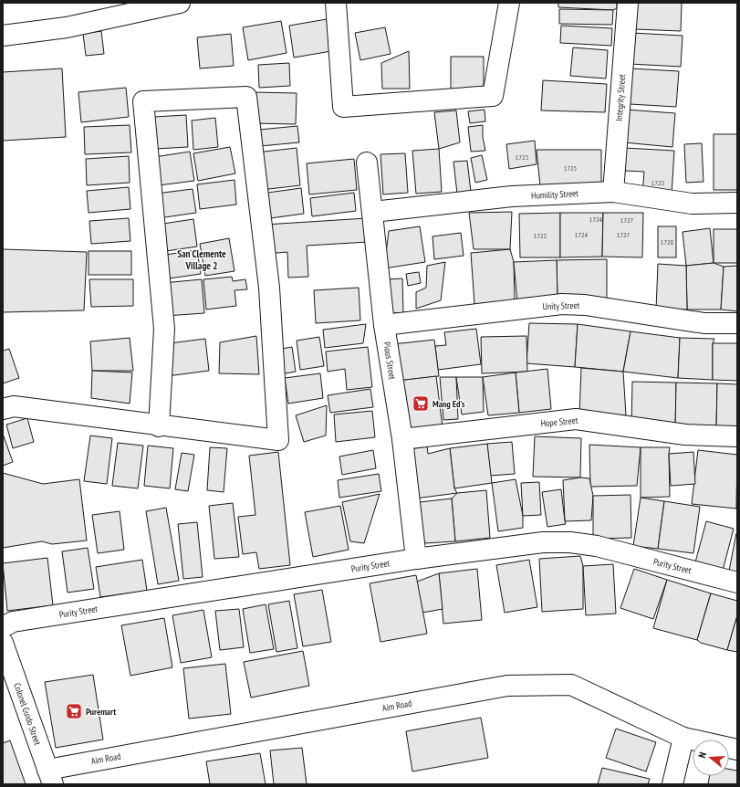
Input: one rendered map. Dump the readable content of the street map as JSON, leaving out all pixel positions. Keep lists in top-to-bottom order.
{
  "streets": {
    "street": [
      "Integrity Street",
      "Humility Street",
      "Unity Street",
      "Pious Street",
      "Hope Street",
      "Purity Street",
      "Aim Road",
      "Colonel Guido Street"
    ]
  },
  "crossings": [
    ["Integrity Street", "Humility Street"],
    ["Humility Street", "Pious Street"],
    ["Unity Street", "Pious Street"],
    ["Pious Street", "Hope Street"],
    ["Pious Street", "Purity Street"],
    ["Aim Road", "Colonel Guido Street"]
  ],
  "districts": ["San Clemente Village 2"],
  "places": {
    "supermarket": ["Mang Ed's", "Puremart"]
  },
  "house_numbers": [
    "1723",
    "1725",
    "1725",
    "1724",
    "1727",
    "1724",
    "1727",
    "1722",
    "1728"
  ],
  "north": "left"
}
